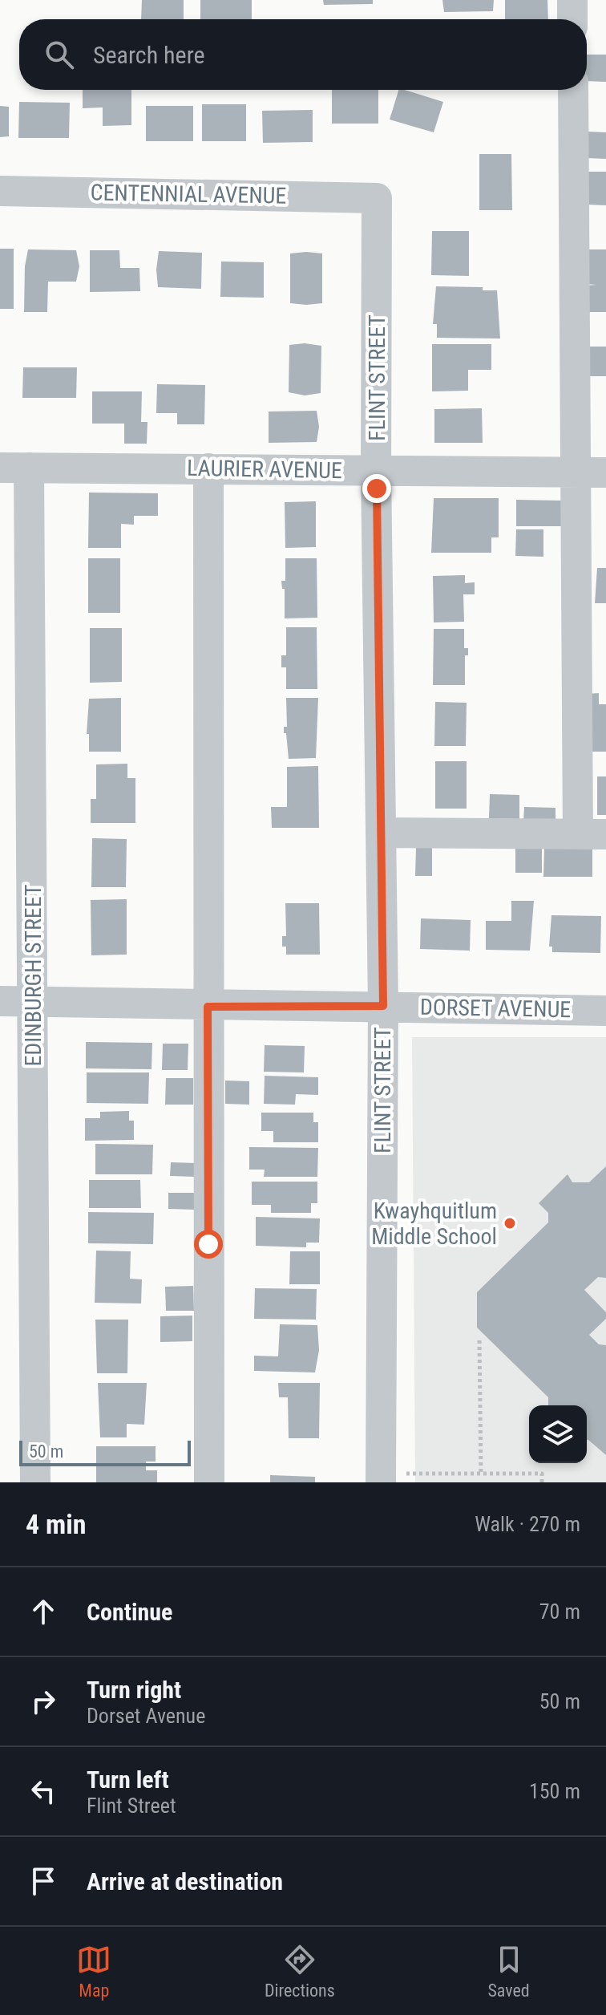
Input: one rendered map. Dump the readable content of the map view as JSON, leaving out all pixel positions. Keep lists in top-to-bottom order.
{
  "streets": {
    "street": [
      "CENTENNIAL AVENUE",
      "FLINT STREET",
      "LAURIER AVENUE",
      "EDINBURGH STREET",
      "DORSET AVENUE"
    ]
  },
  "crossings": [
    ["CENTENNIAL AVENUE", "FLINT STREET"],
    ["FLINT STREET", "LAURIER AVENUE"],
    ["FLINT STREET", "DORSET AVENUE"],
    ["LAURIER AVENUE", "EDINBURGH STREET"],
    ["EDINBURGH STREET", "DORSET AVENUE"]
  ],
  "places": ["Kwayhquitlum Middle School"],
  "scale_bar": "50 m",
  "page": {
    "search": "Search here",
    "scale": "50 m",
    "heading": ["4 min", "Walk · 270 m"],
    "list": [
      ["Continue", "70 m"],
      ["Turn right", "Dorset Avenue", "50 m"],
      ["Turn left", "Flint Street", "150 m"],
      "Arrive at destination"
    ],
    "nav": ["Map", "Directions", "Saved"]
  }
}
